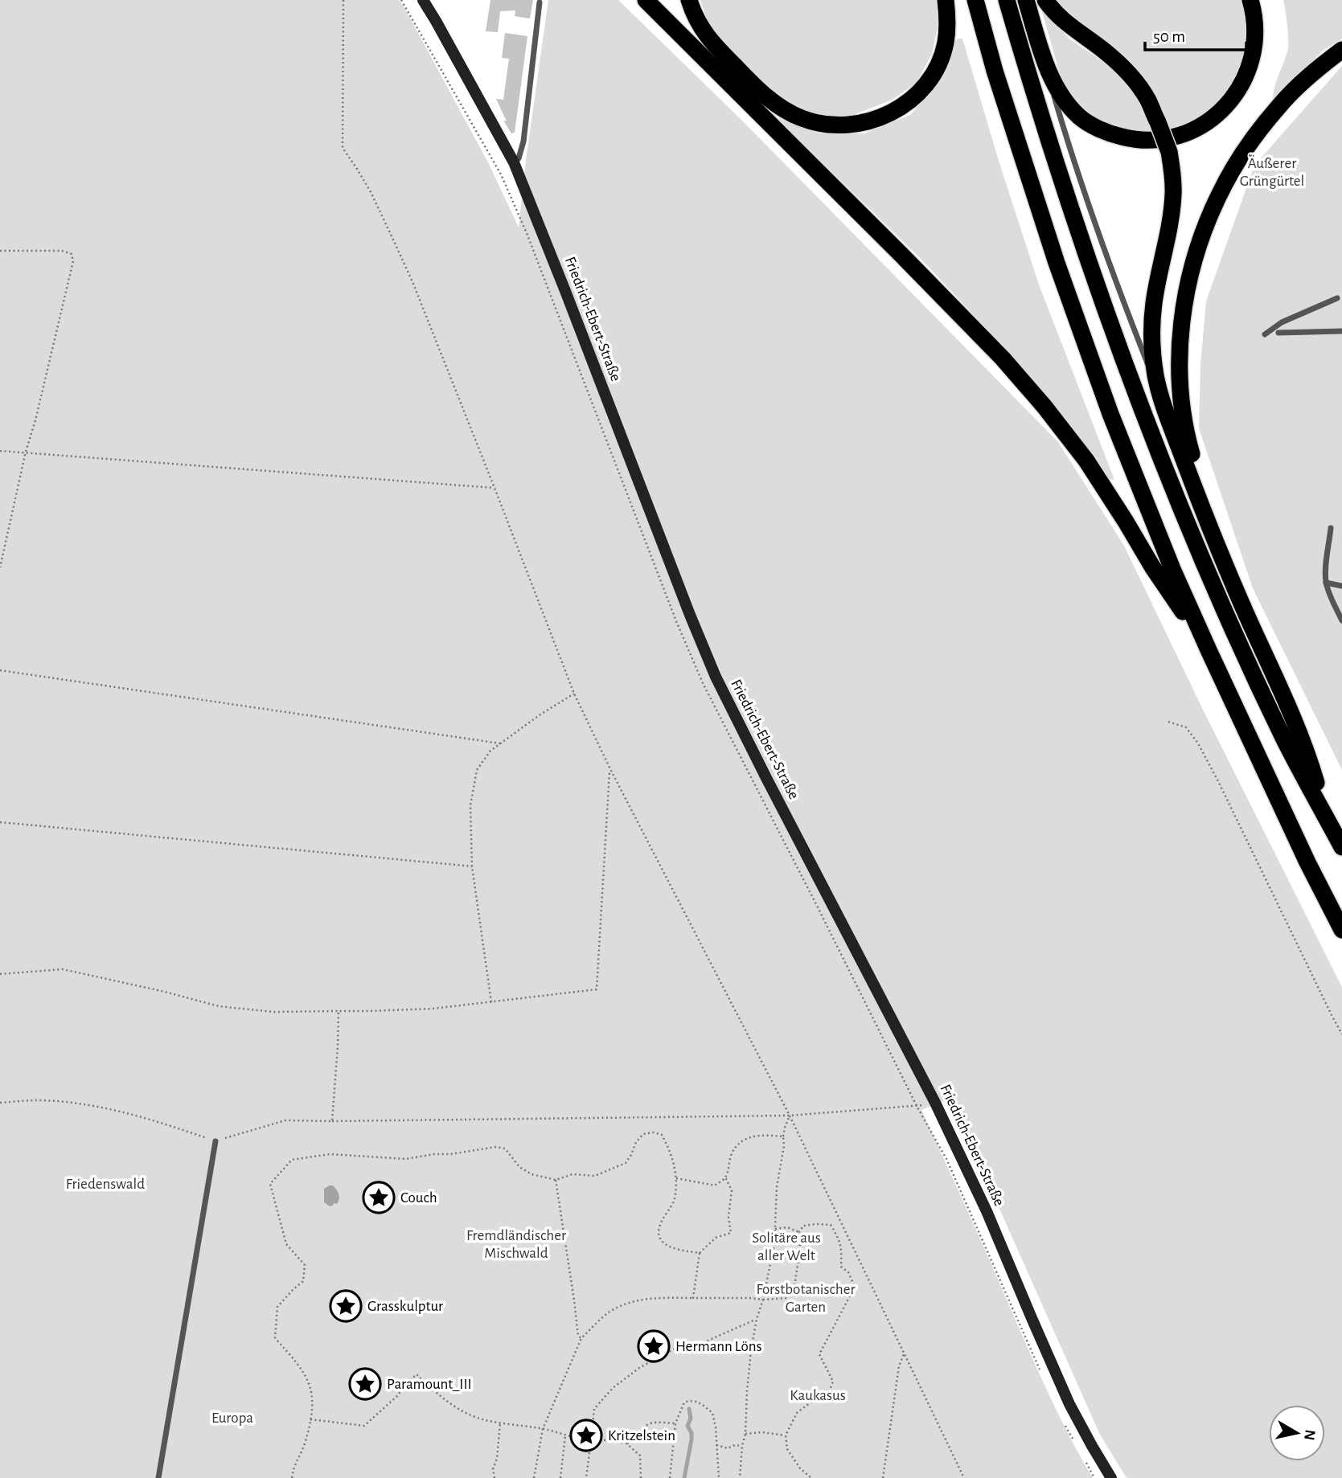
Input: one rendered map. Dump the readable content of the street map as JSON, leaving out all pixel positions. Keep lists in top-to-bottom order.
{
  "streets": {
    "main road": ["Friedrich-Ebert-Straße"]
  },
  "parks": [
    "Äußerer Grüngürtel",
    "Friedenswald",
    "Fremdländischer Mischwald",
    "Solitäre aus aller Welt",
    "Forstbotanischer Garten",
    "Kaukasus",
    "Europa"
  ],
  "places": {
    "place": [
      "Couch",
      "Grasskulptur",
      "Hermann Löns",
      "Paramount_III",
      "Kritzelstein"
    ]
  },
  "scale_bar": "50 m",
  "north": "right"
}
